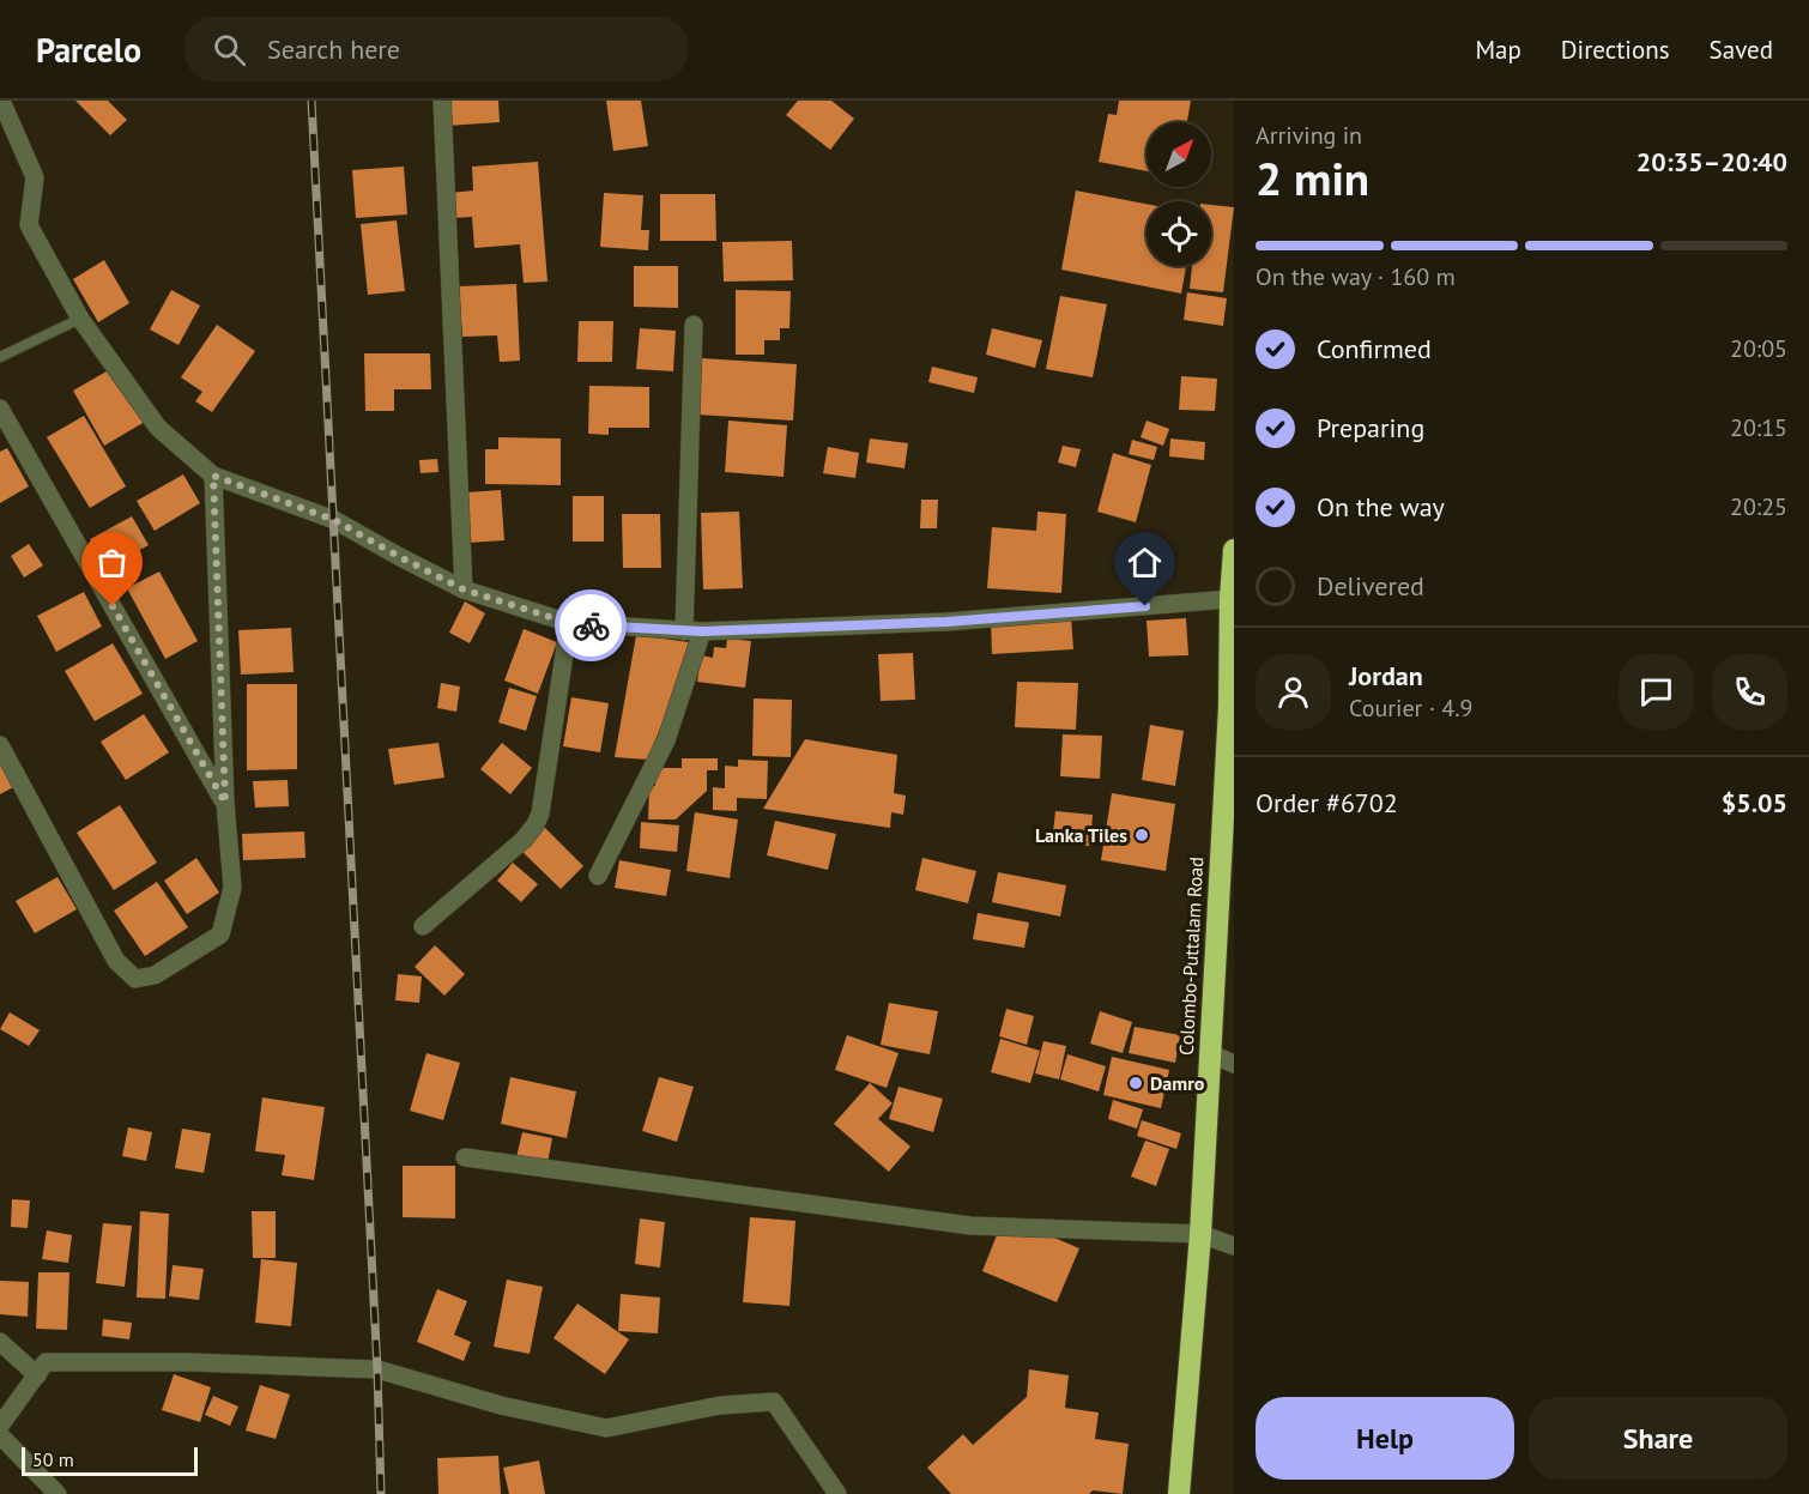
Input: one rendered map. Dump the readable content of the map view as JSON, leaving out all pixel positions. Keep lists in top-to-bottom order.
{
  "streets": {
    "highway": ["Colombo-Puttalam Road"]
  },
  "places": ["Lanka Tiles", "Damro"],
  "scale_bar": "50 m",
  "north": "top right",
  "page": {
    "header": "Parcelo",
    "search": "Search here",
    "nav": ["Map", "Directions", "Saved"],
    "heading": ["2 min", "Arriving in", "20:35–20:40"],
    "panel": [
      "Jordan",
      "Courier · 4.9",
      "Order #6702",
      "$5.05"
    ],
    "bar": "On the way · 160 m",
    "list": [
      ["Confirmed", "20:05"],
      ["Preparing", "20:15"],
      ["On the way", "20:25"],
      "Delivered"
    ],
    "buttons": ["Help", "Share"],
    "scale": "50 m"
  }
}
